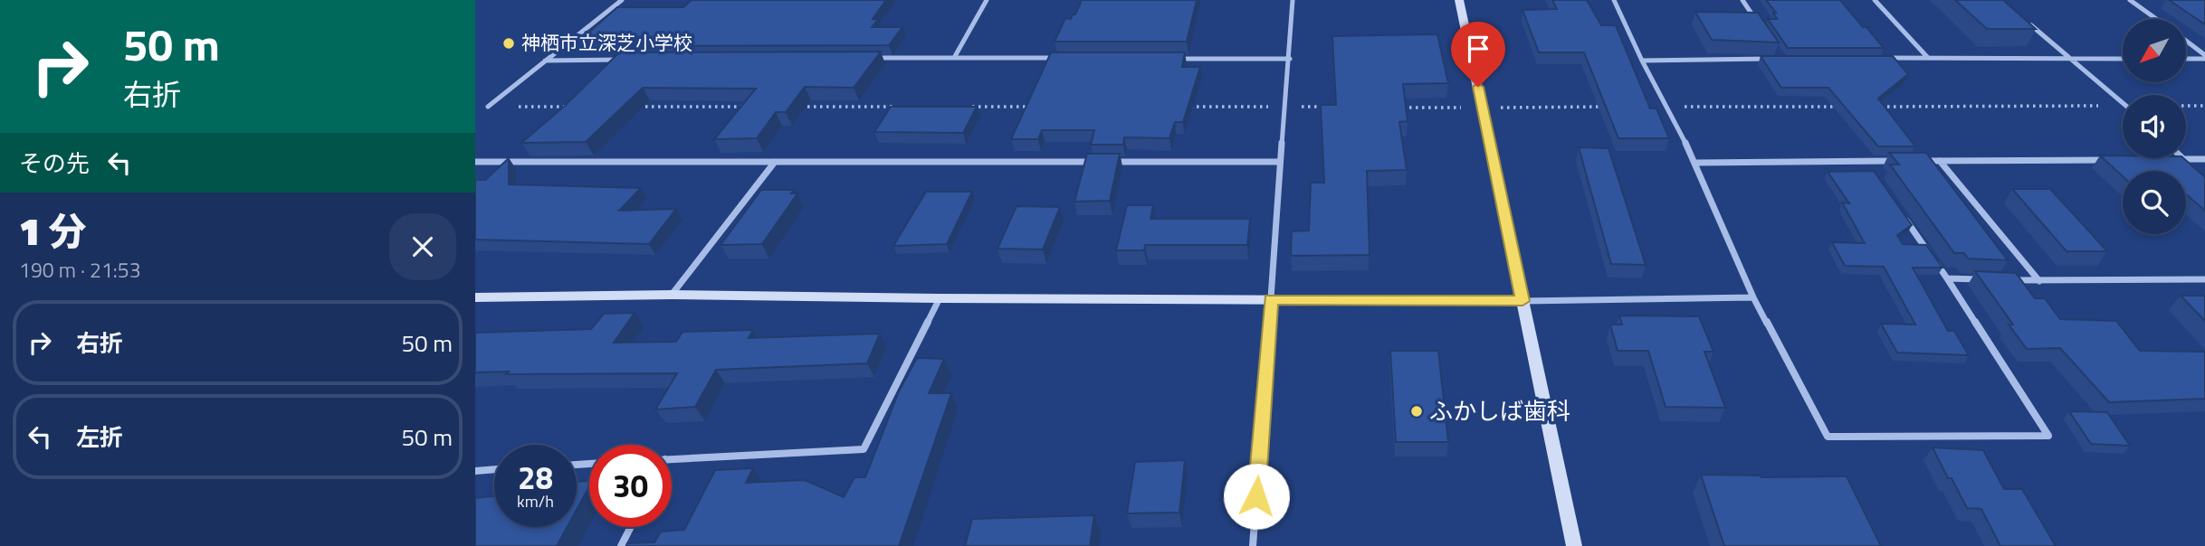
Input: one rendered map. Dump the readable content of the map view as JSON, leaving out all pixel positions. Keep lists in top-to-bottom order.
{
  "places": ["神栖市立深芝小学校", "ふかしば歯科"],
  "north": "bottom left",
  "page": {
    "turn": ["50 m", "右折"],
    "then": "その先",
    "heading": ["1 分", "190 m · 21:53"],
    "list": [
      {
        "name": "右折",
        "value": "50 m"
      },
      {
        "name": "左折",
        "value": "50 m"
      }
    ],
    "speed": "28 km/h",
    "limit": "30"
  }
}
